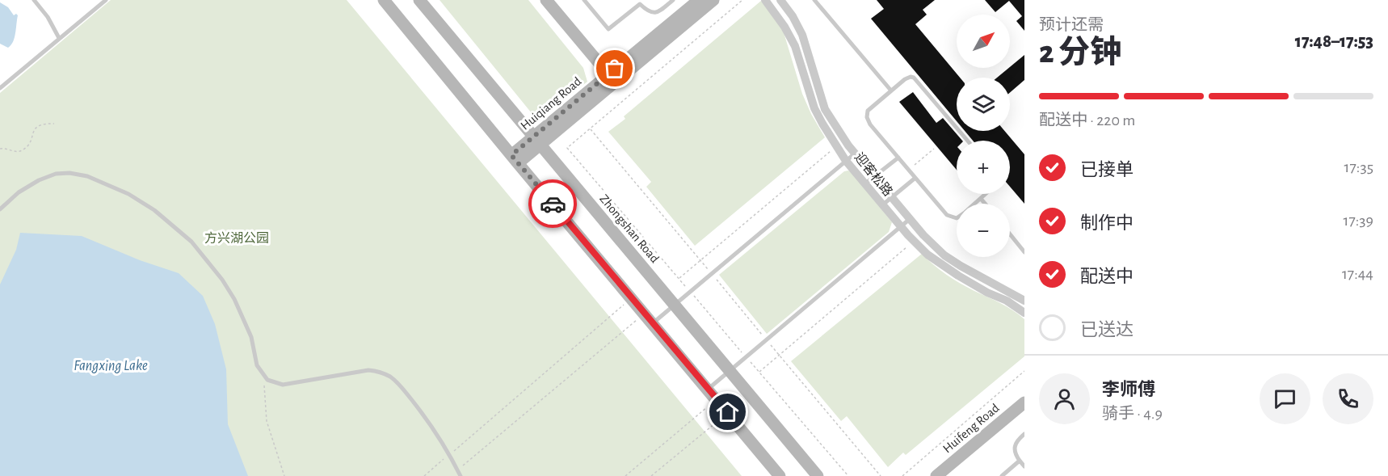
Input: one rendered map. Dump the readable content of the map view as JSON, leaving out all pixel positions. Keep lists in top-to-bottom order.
{
  "streets": {
    "main road": ["Huiqiang Road", "Zhongshan Road", "Huifeng Road"],
    "street": ["迎客松路"]
  },
  "crossings": [
    ["Huiqiang Road", "Zhongshan Road"]
  ],
  "water": ["Fangxing Lake"],
  "parks": ["方兴湖公园"],
  "north": "top right",
  "page": {
    "heading": ["2 分钟", "预计还需", "17:48–17:53"],
    "panel": ["李师傅", "骑手 · 4.9"],
    "map_buttons": ["+", "−"],
    "bar": "配送中 · 220 m",
    "list": [
      ["已接单", "17:35"],
      ["制作中", "17:39"],
      ["配送中", "17:44"],
      "已送达"
    ]
  }
}
